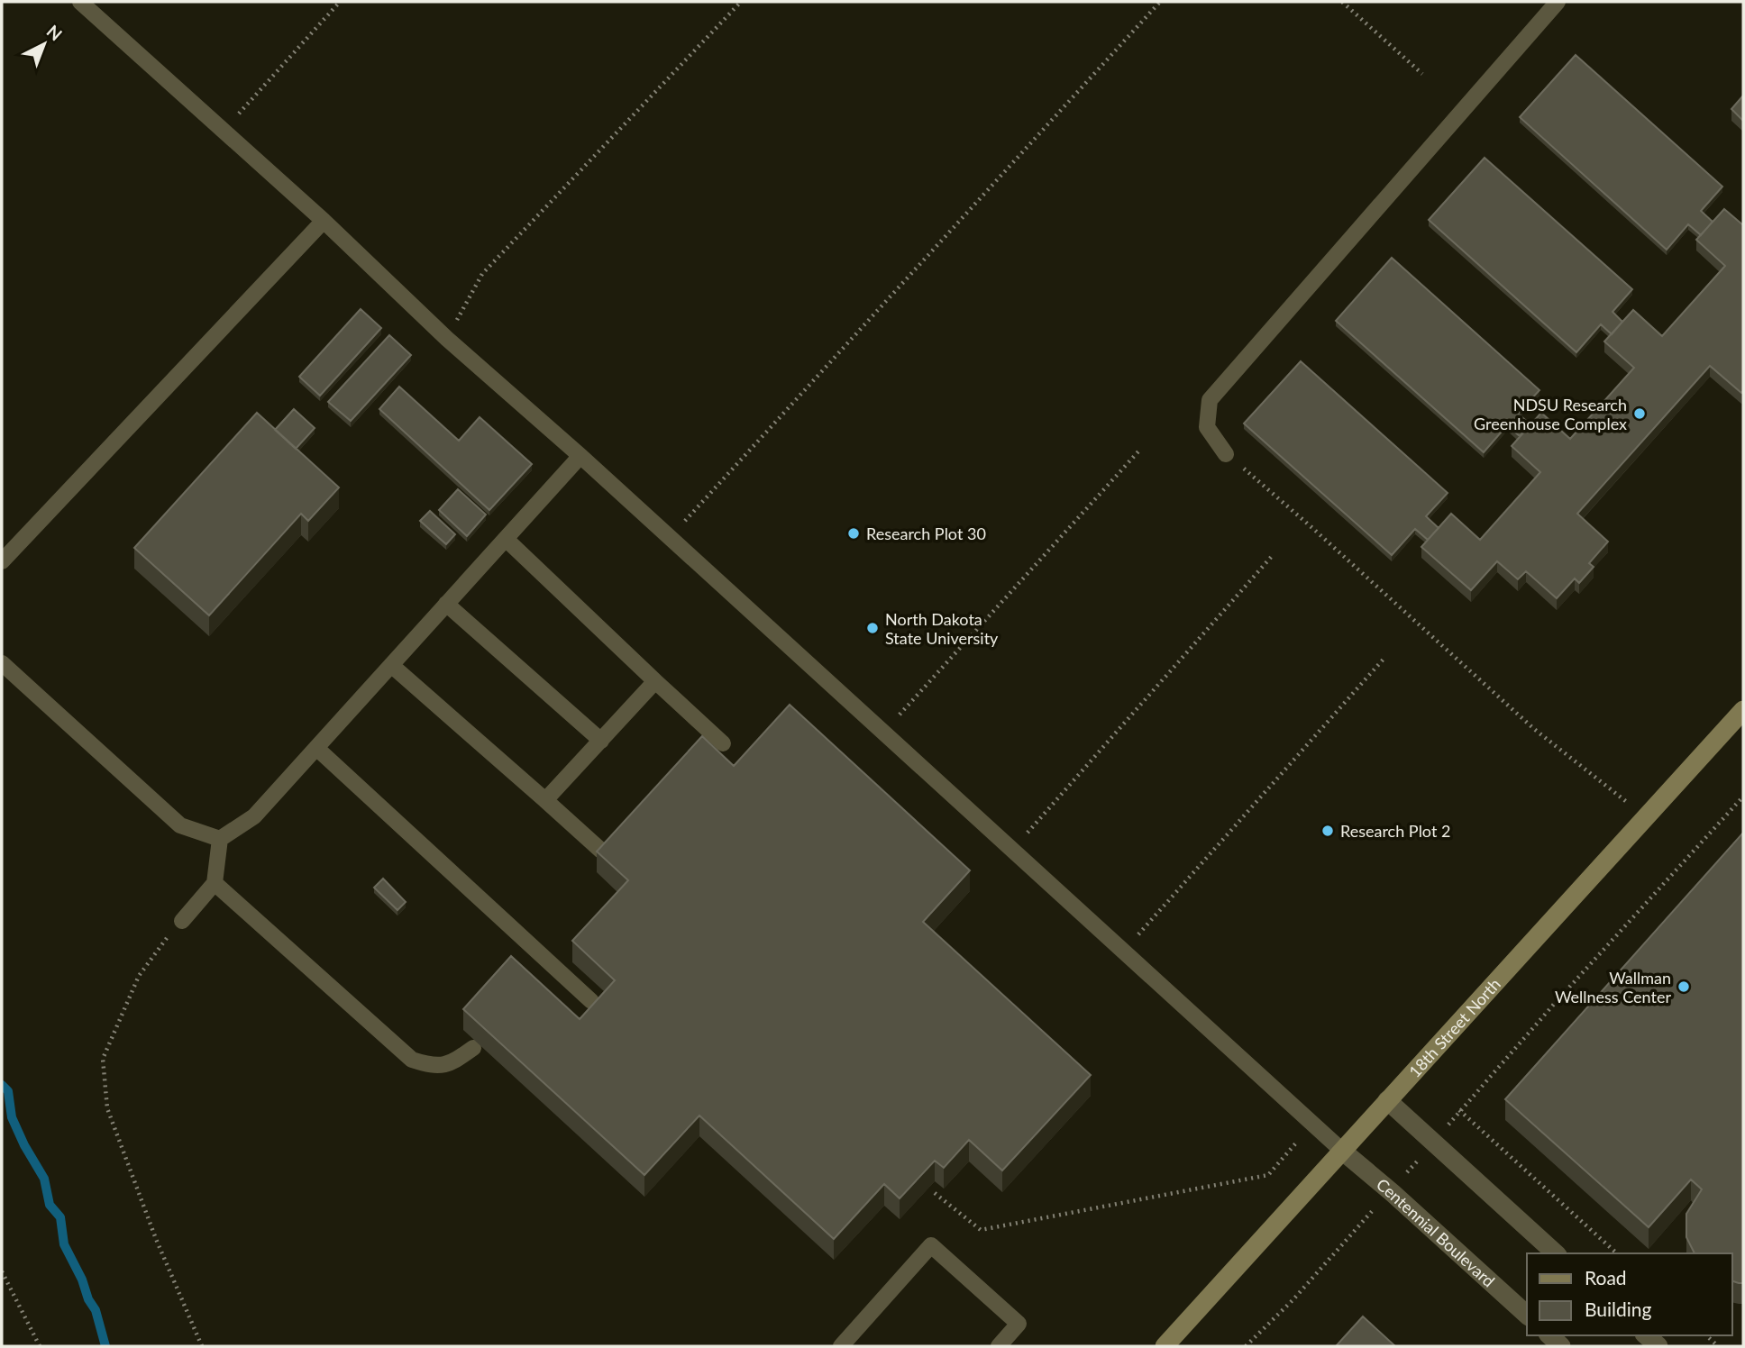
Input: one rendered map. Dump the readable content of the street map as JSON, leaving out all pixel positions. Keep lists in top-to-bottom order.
{
  "streets": {
    "street": ["18th Street North", "Centennial Boulevard"]
  },
  "crossings": [
    ["18th Street North", "Centennial Boulevard"]
  ],
  "places": [
    "NDSU Research Greenhouse Complex",
    "Research Plot 30",
    "North Dakota State University",
    "Research Plot 2",
    "Wallman Wellness Center"
  ],
  "legend": ["Road", "Building"],
  "north": "top right"
}
